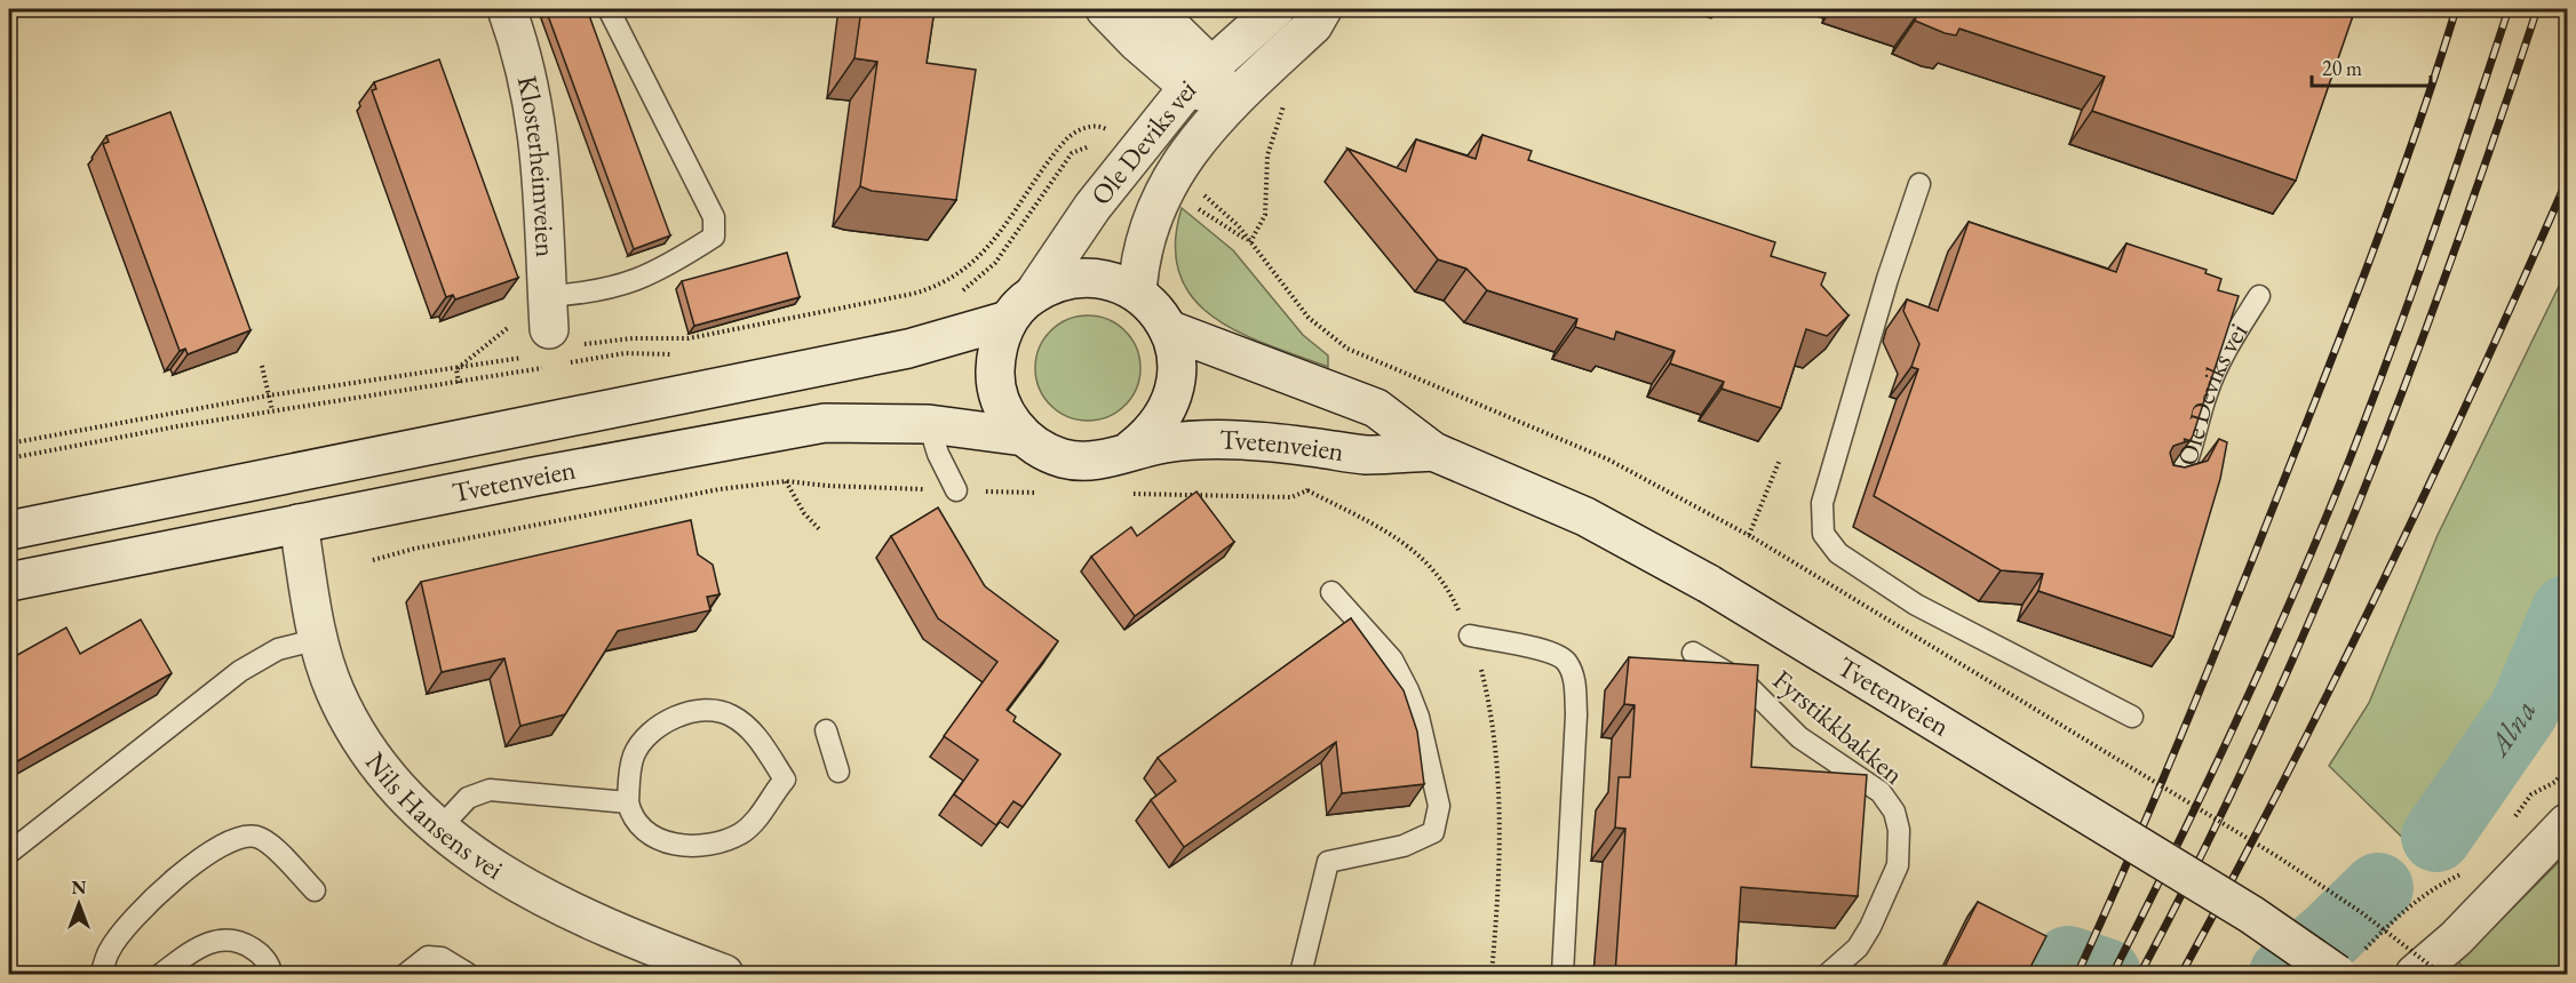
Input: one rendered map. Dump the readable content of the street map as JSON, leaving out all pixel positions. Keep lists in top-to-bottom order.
{
  "streets": {
    "main road": [
      "Ole Deviks vei",
      "Klosterheimveien",
      "Tvetenveien",
      "Nils Hansens vei"
    ],
    "lane": ["Fyrstikkbakken"]
  },
  "crossings": [
    ["Ole Deviks vei", "Tvetenveien"],
    ["Tvetenveien", "Nils Hansens vei"]
  ],
  "water": ["Alna"],
  "scale_bar": "20 m",
  "north": "top"
}
